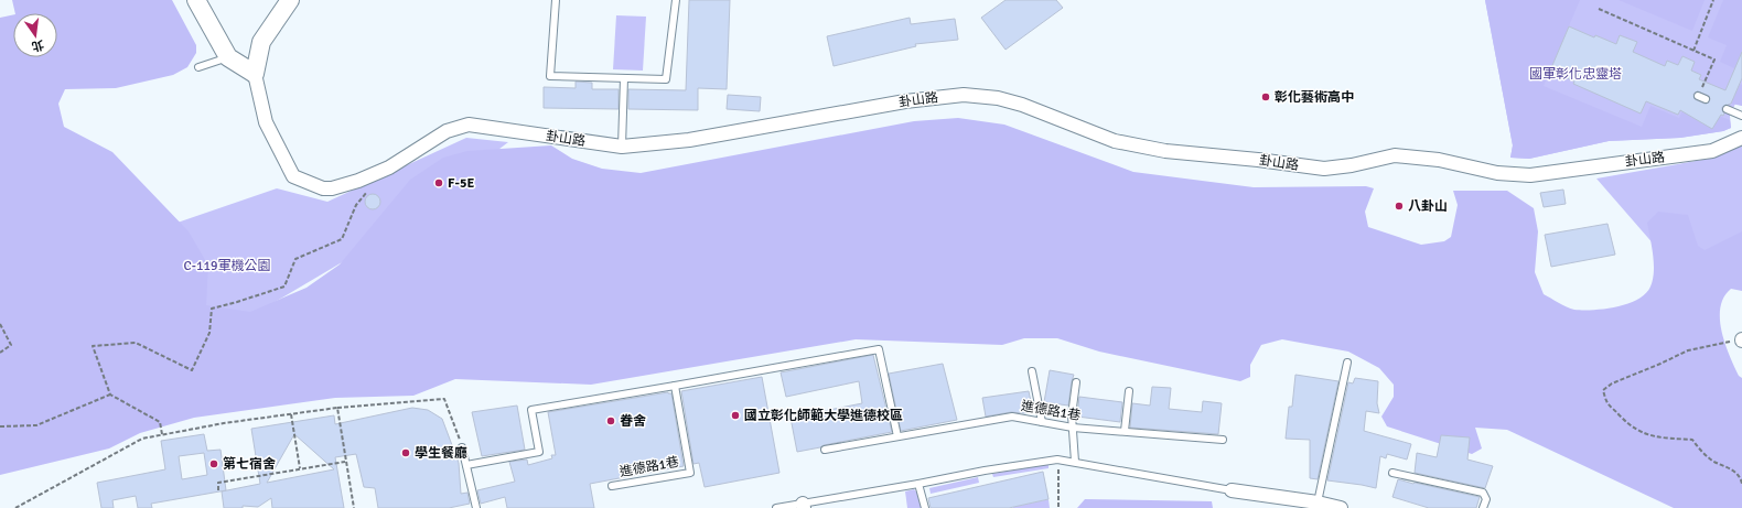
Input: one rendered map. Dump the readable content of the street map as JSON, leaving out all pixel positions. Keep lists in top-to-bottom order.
{
  "streets": {
    "street": ["卦山路"],
    "lane": ["進德路1巷"]
  },
  "parks": ["國軍彰化忠靈塔", "C-119軍機公園"],
  "places": [
    "彰化藝術高中",
    "F-5E",
    "八卦山",
    "國立彰化師範大學進德校區",
    "眷舍",
    "學生餐廳",
    "第七宿舍"
  ],
  "north": "bottom"
}
